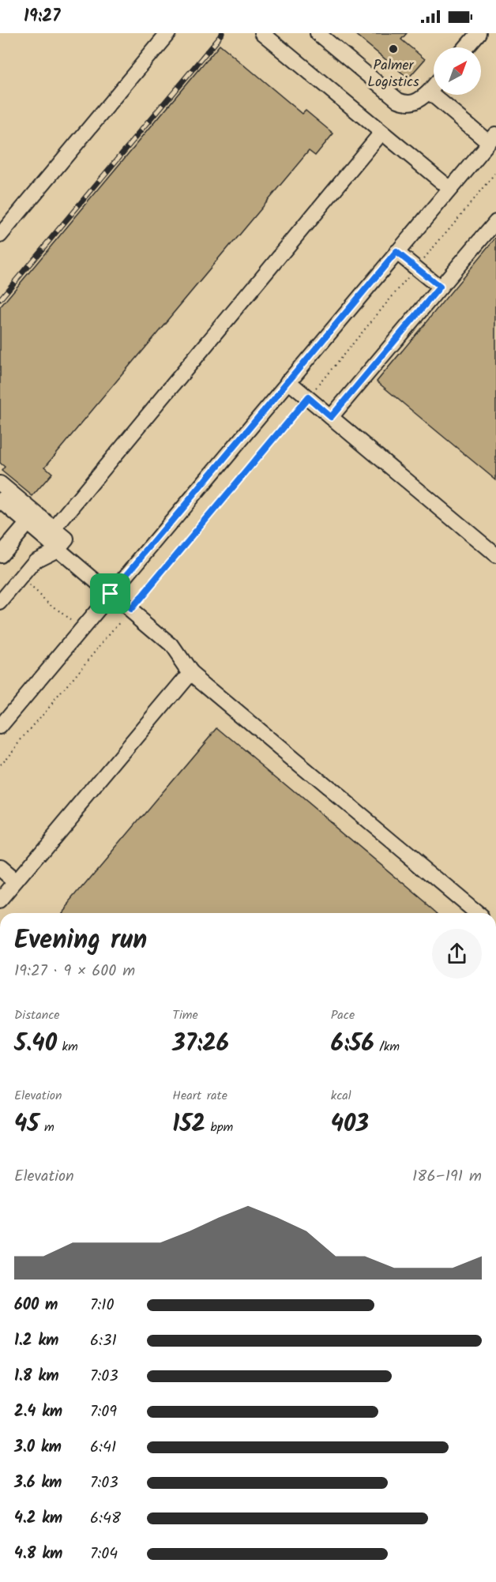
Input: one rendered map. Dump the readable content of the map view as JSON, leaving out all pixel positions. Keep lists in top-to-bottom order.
{
  "places": ["Palmer Logistics"],
  "north": "top right",
  "page": {
    "status": "19:27",
    "heading": ["Evening run", "19:27 · 9 × 600 m"],
    "stats": [
      ["Distance", "5.40 km"],
      ["Time", "37:26"],
      ["Pace", "6:56 /km"],
      ["Elevation", "45 m"],
      ["Heart rate", "152 bpm"],
      ["kcal", "403"]
    ],
    "chart": ["Elevation", "186–191 m"],
    "list": [
      {
        "name": "600 m",
        "note": "7:10"
      },
      {
        "name": "1.2 km",
        "note": "6:31"
      },
      {
        "name": "1.8 km",
        "note": "7:03"
      },
      {
        "name": "2.4 km",
        "note": "7:09"
      },
      {
        "name": "3.0 km",
        "note": "6:41"
      },
      {
        "name": "3.6 km",
        "note": "7:03"
      },
      {
        "name": "4.2 km",
        "note": "6:48"
      },
      {
        "name": "4.8 km",
        "note": "7:04"
      }
    ]
  }
}
